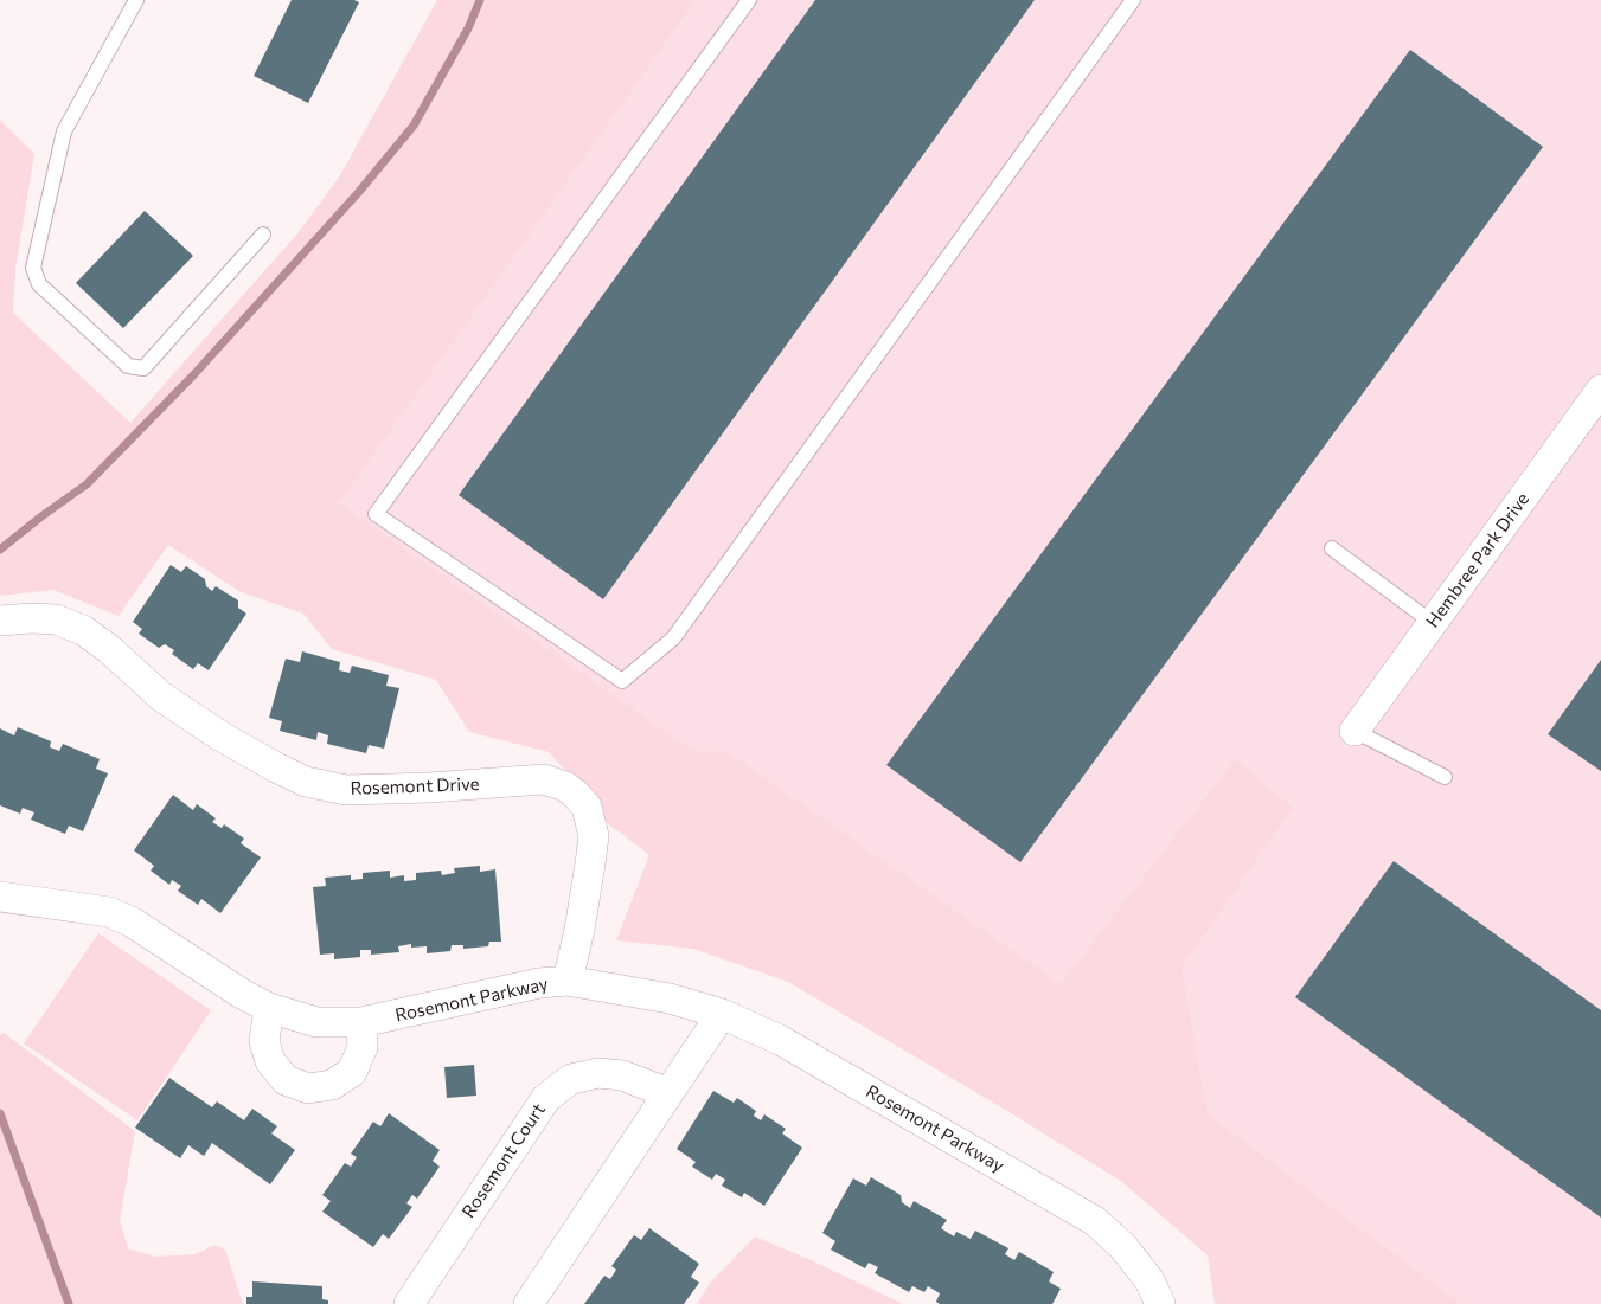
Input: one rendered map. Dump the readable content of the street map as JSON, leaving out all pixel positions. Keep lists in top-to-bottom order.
{
  "streets": {
    "street": [
      "Hembree Park Drive",
      "Rosemont Drive",
      "Rosemont Parkway",
      "Rosemont Court"
    ]
  },
  "crossings": [
    ["Rosemont Drive", "Rosemont Parkway"]
  ]
}
